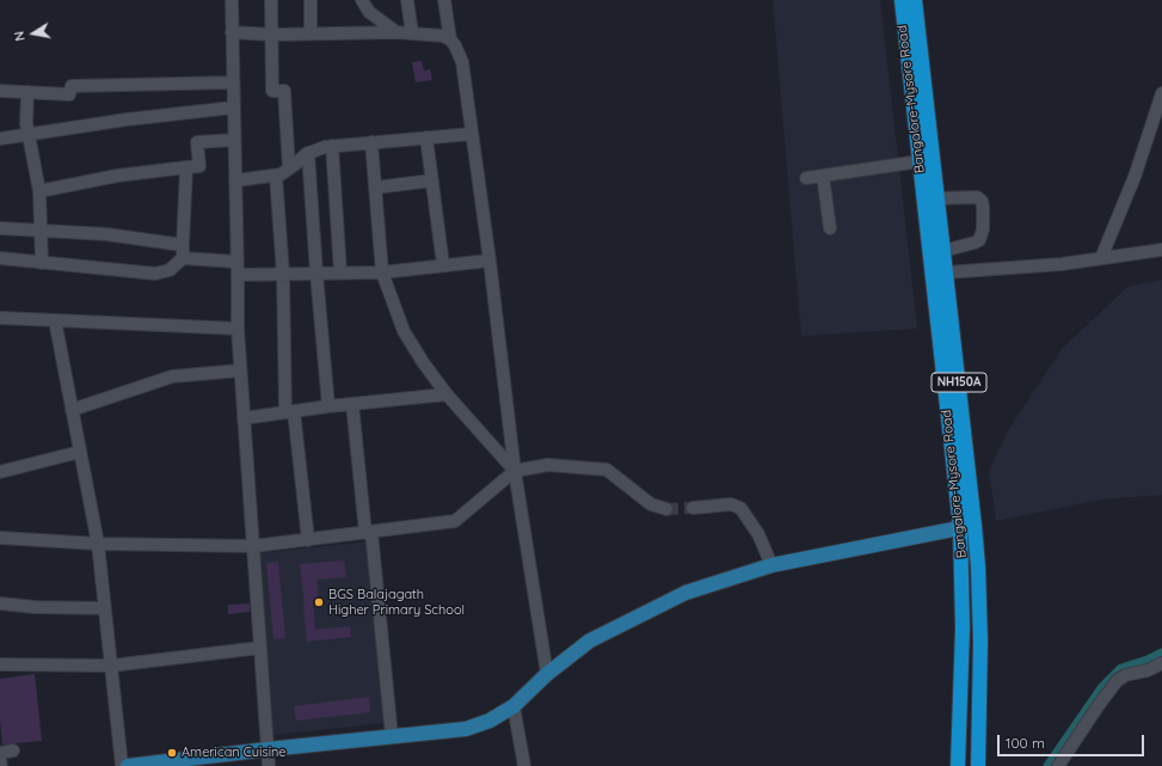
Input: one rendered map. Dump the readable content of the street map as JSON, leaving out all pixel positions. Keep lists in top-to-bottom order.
{
  "streets": {
    "highway": ["Bangalore-Mysore Road", "NH150A"]
  },
  "places": ["BGS Balajagath Higher Primary School", "American Cuisine"],
  "scale_bar": "100 m",
  "north": "left"
}
